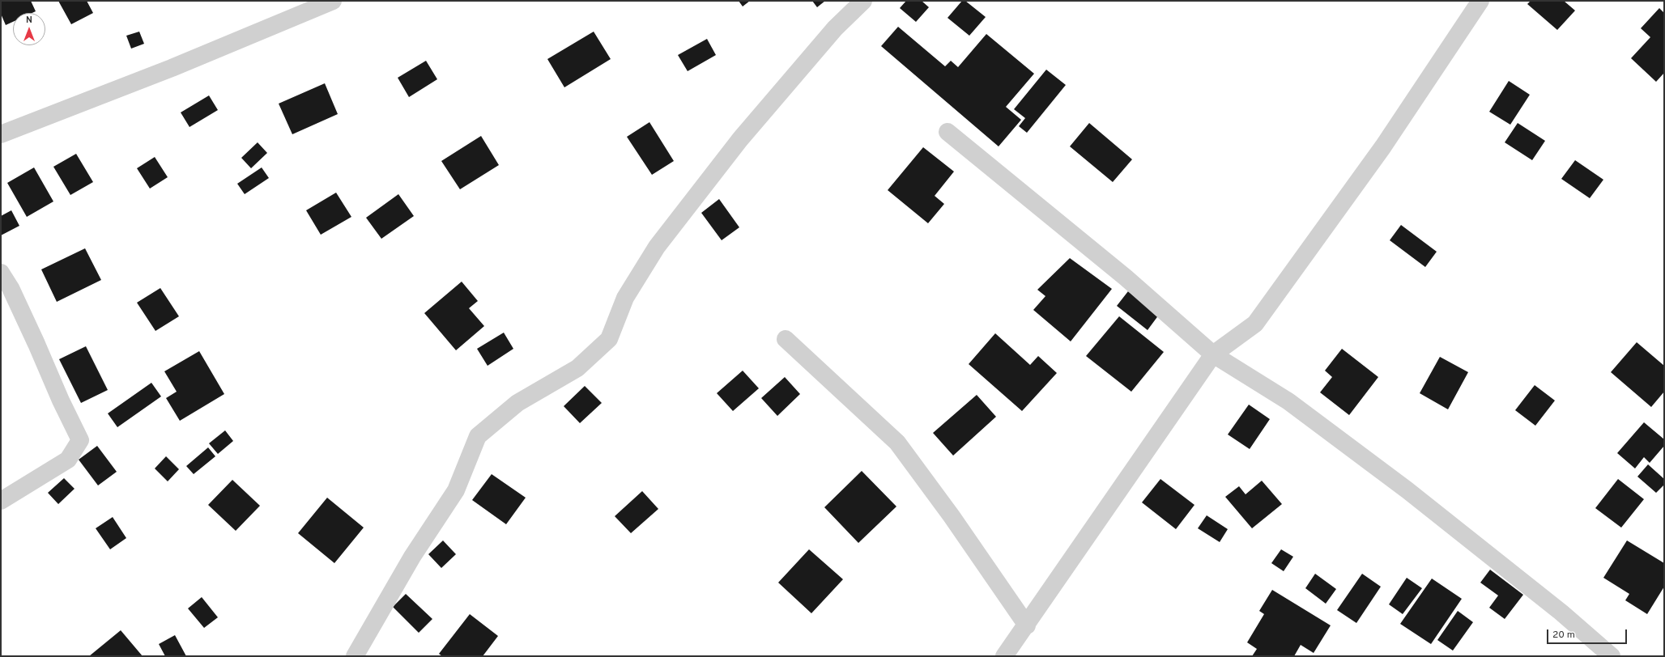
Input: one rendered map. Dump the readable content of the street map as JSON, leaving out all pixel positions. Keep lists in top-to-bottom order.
{
  "scale_bar": "20 m",
  "north": "top"
}
